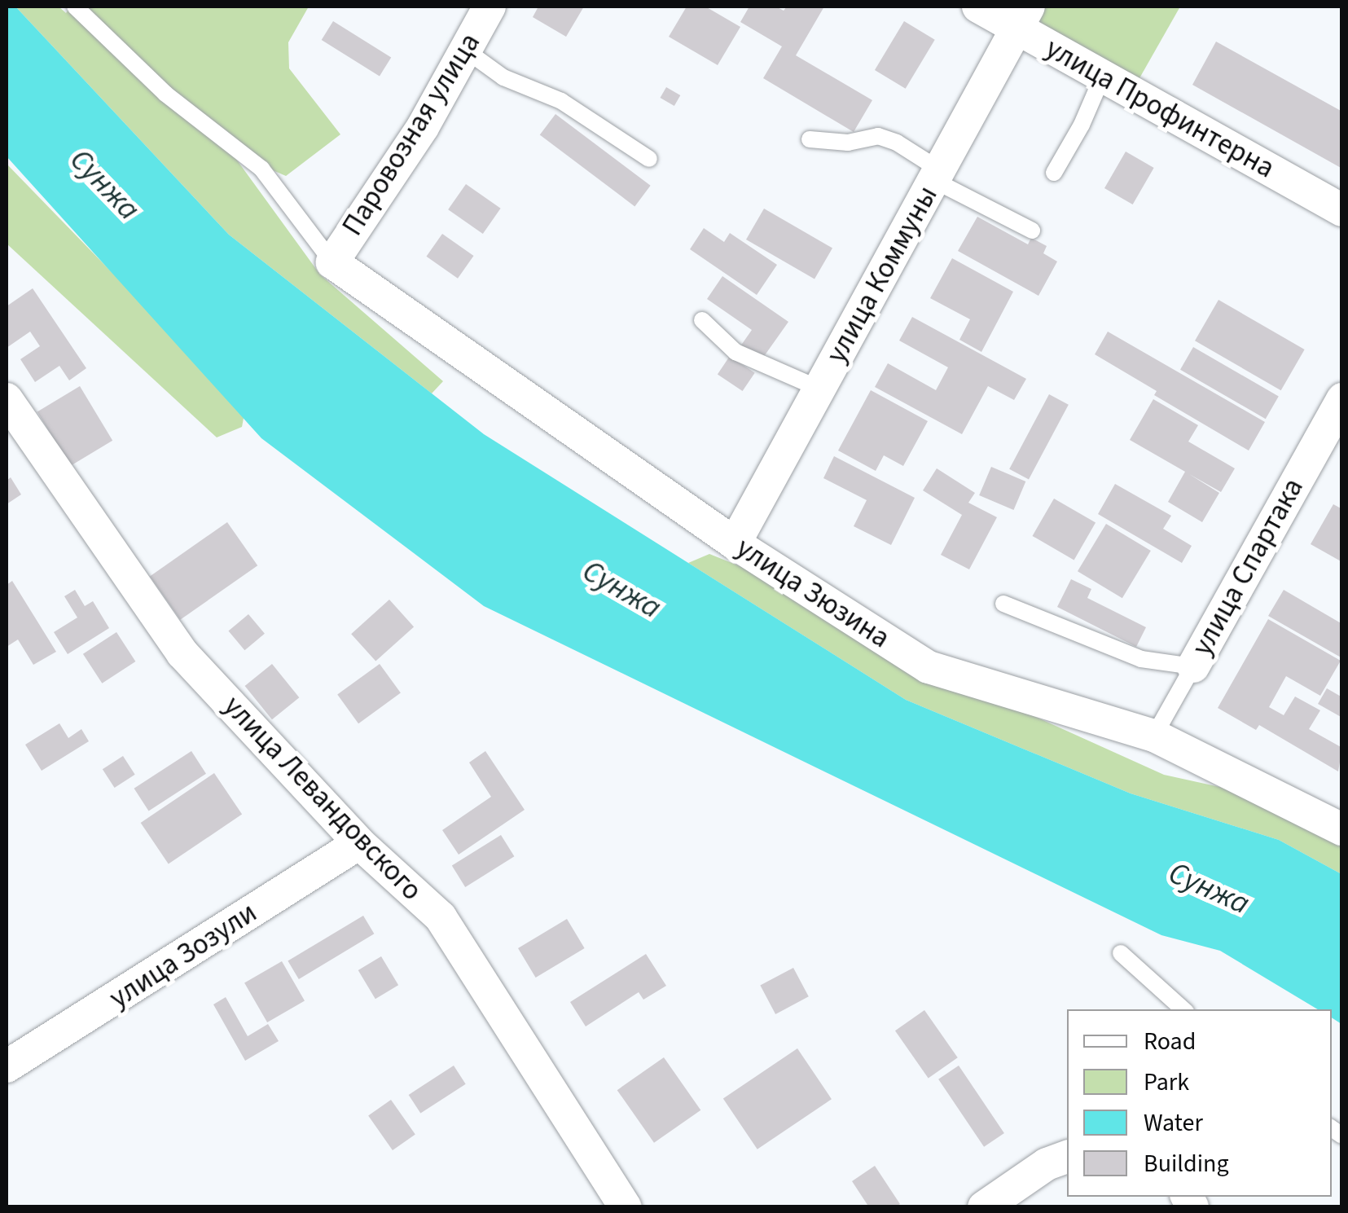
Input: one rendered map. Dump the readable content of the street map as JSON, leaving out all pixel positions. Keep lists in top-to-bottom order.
{
  "streets": {
    "street": [
      "улица Профинтерна",
      "Паровозная улица",
      "улица Коммуны",
      "улица Спартака",
      "улица Зюзина",
      "улица Левандовского",
      "улица Зозули"
    ]
  },
  "crossings": [
    ["улица Профинтерна", "улица Коммуны"],
    ["Паровозная улица", "улица Зюзина"],
    ["улица Коммуны", "улица Зюзина"],
    ["улица Спартака", "улица Зюзина"],
    ["улица Левандовского", "улица Зозули"]
  ],
  "water": ["Сунжа"],
  "legend": [
    "Road",
    "Park",
    "Water",
    "Building"
  ]
}
